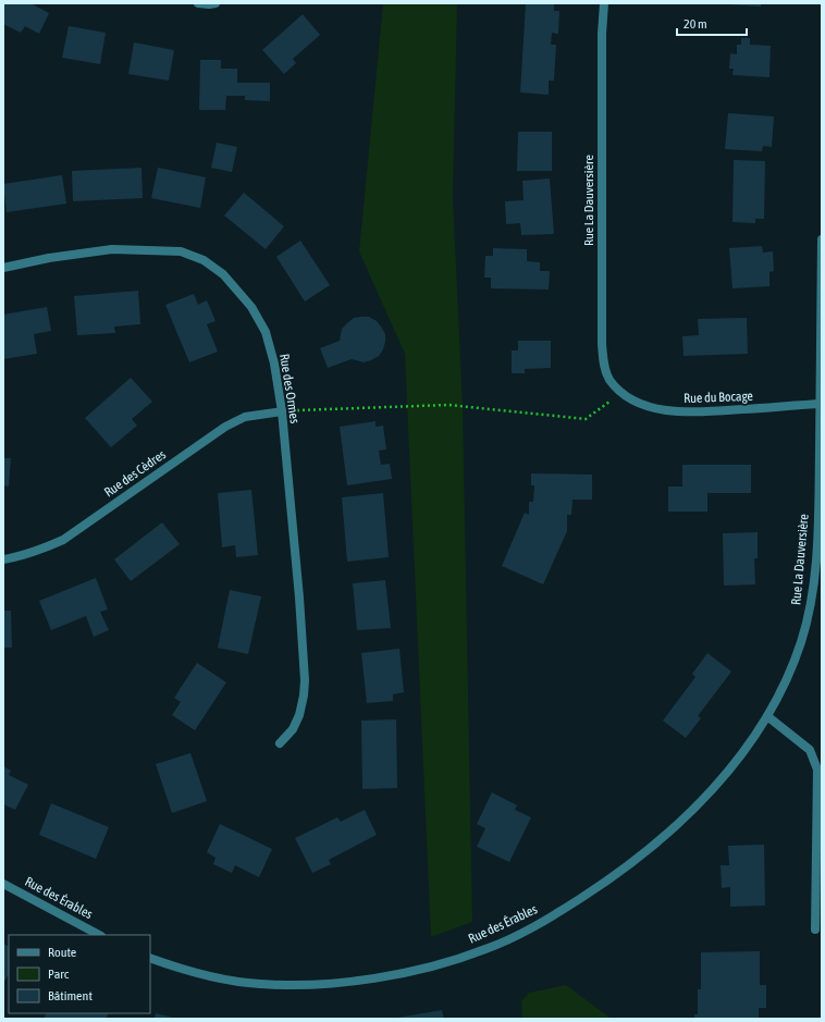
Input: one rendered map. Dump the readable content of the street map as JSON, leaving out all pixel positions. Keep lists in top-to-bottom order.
{
  "streets": {
    "street": [
      "Rue La Dauversière",
      "Rue des Ormes",
      "Rue du Bocage",
      "Rue des Cèdres",
      "Rue des Érables"
    ]
  },
  "crossings": [
    ["Rue La Dauversière", "Rue du Bocage"],
    ["Rue La Dauversière", "Rue des Érables"],
    ["Rue des Ormes", "Rue des Cèdres"]
  ],
  "legend": ["Route", "Parc", "Bâtiment"],
  "scale_bar": "20 m"
}
